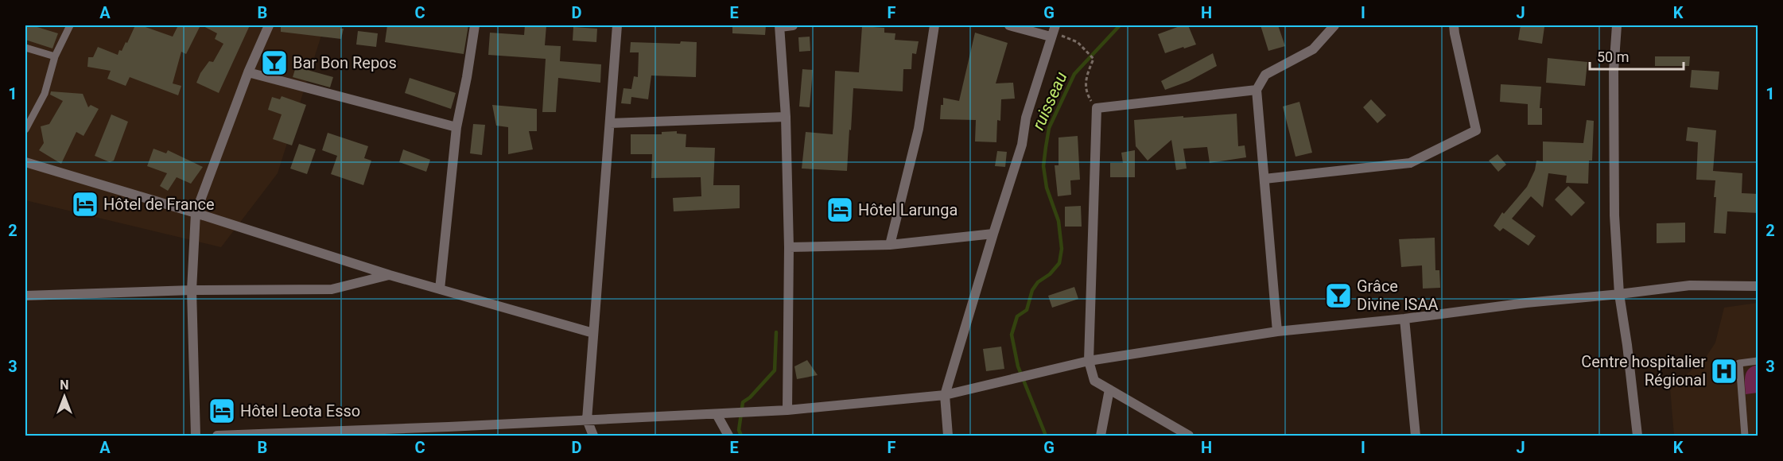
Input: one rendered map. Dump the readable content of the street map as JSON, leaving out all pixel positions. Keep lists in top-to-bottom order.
{
  "water": ["ruisseau"],
  "places": {
    "bar": ["Bar Bon Repos", "Grâce Divine ISAA"],
    "hotel": ["Hôtel de France", "Hôtel Larunga", "Hôtel Leota Esso"],
    "hospital": ["Centre hospitalier Régional"]
  },
  "scale_bar": "50 m",
  "north": "top",
  "grid": {
    "columns": [
      "A",
      "B",
      "C",
      "D",
      "E",
      "F",
      "G",
      "H",
      "I",
      "J",
      "K"
    ],
    "rows": ["1", "2", "3"]
  }
}
